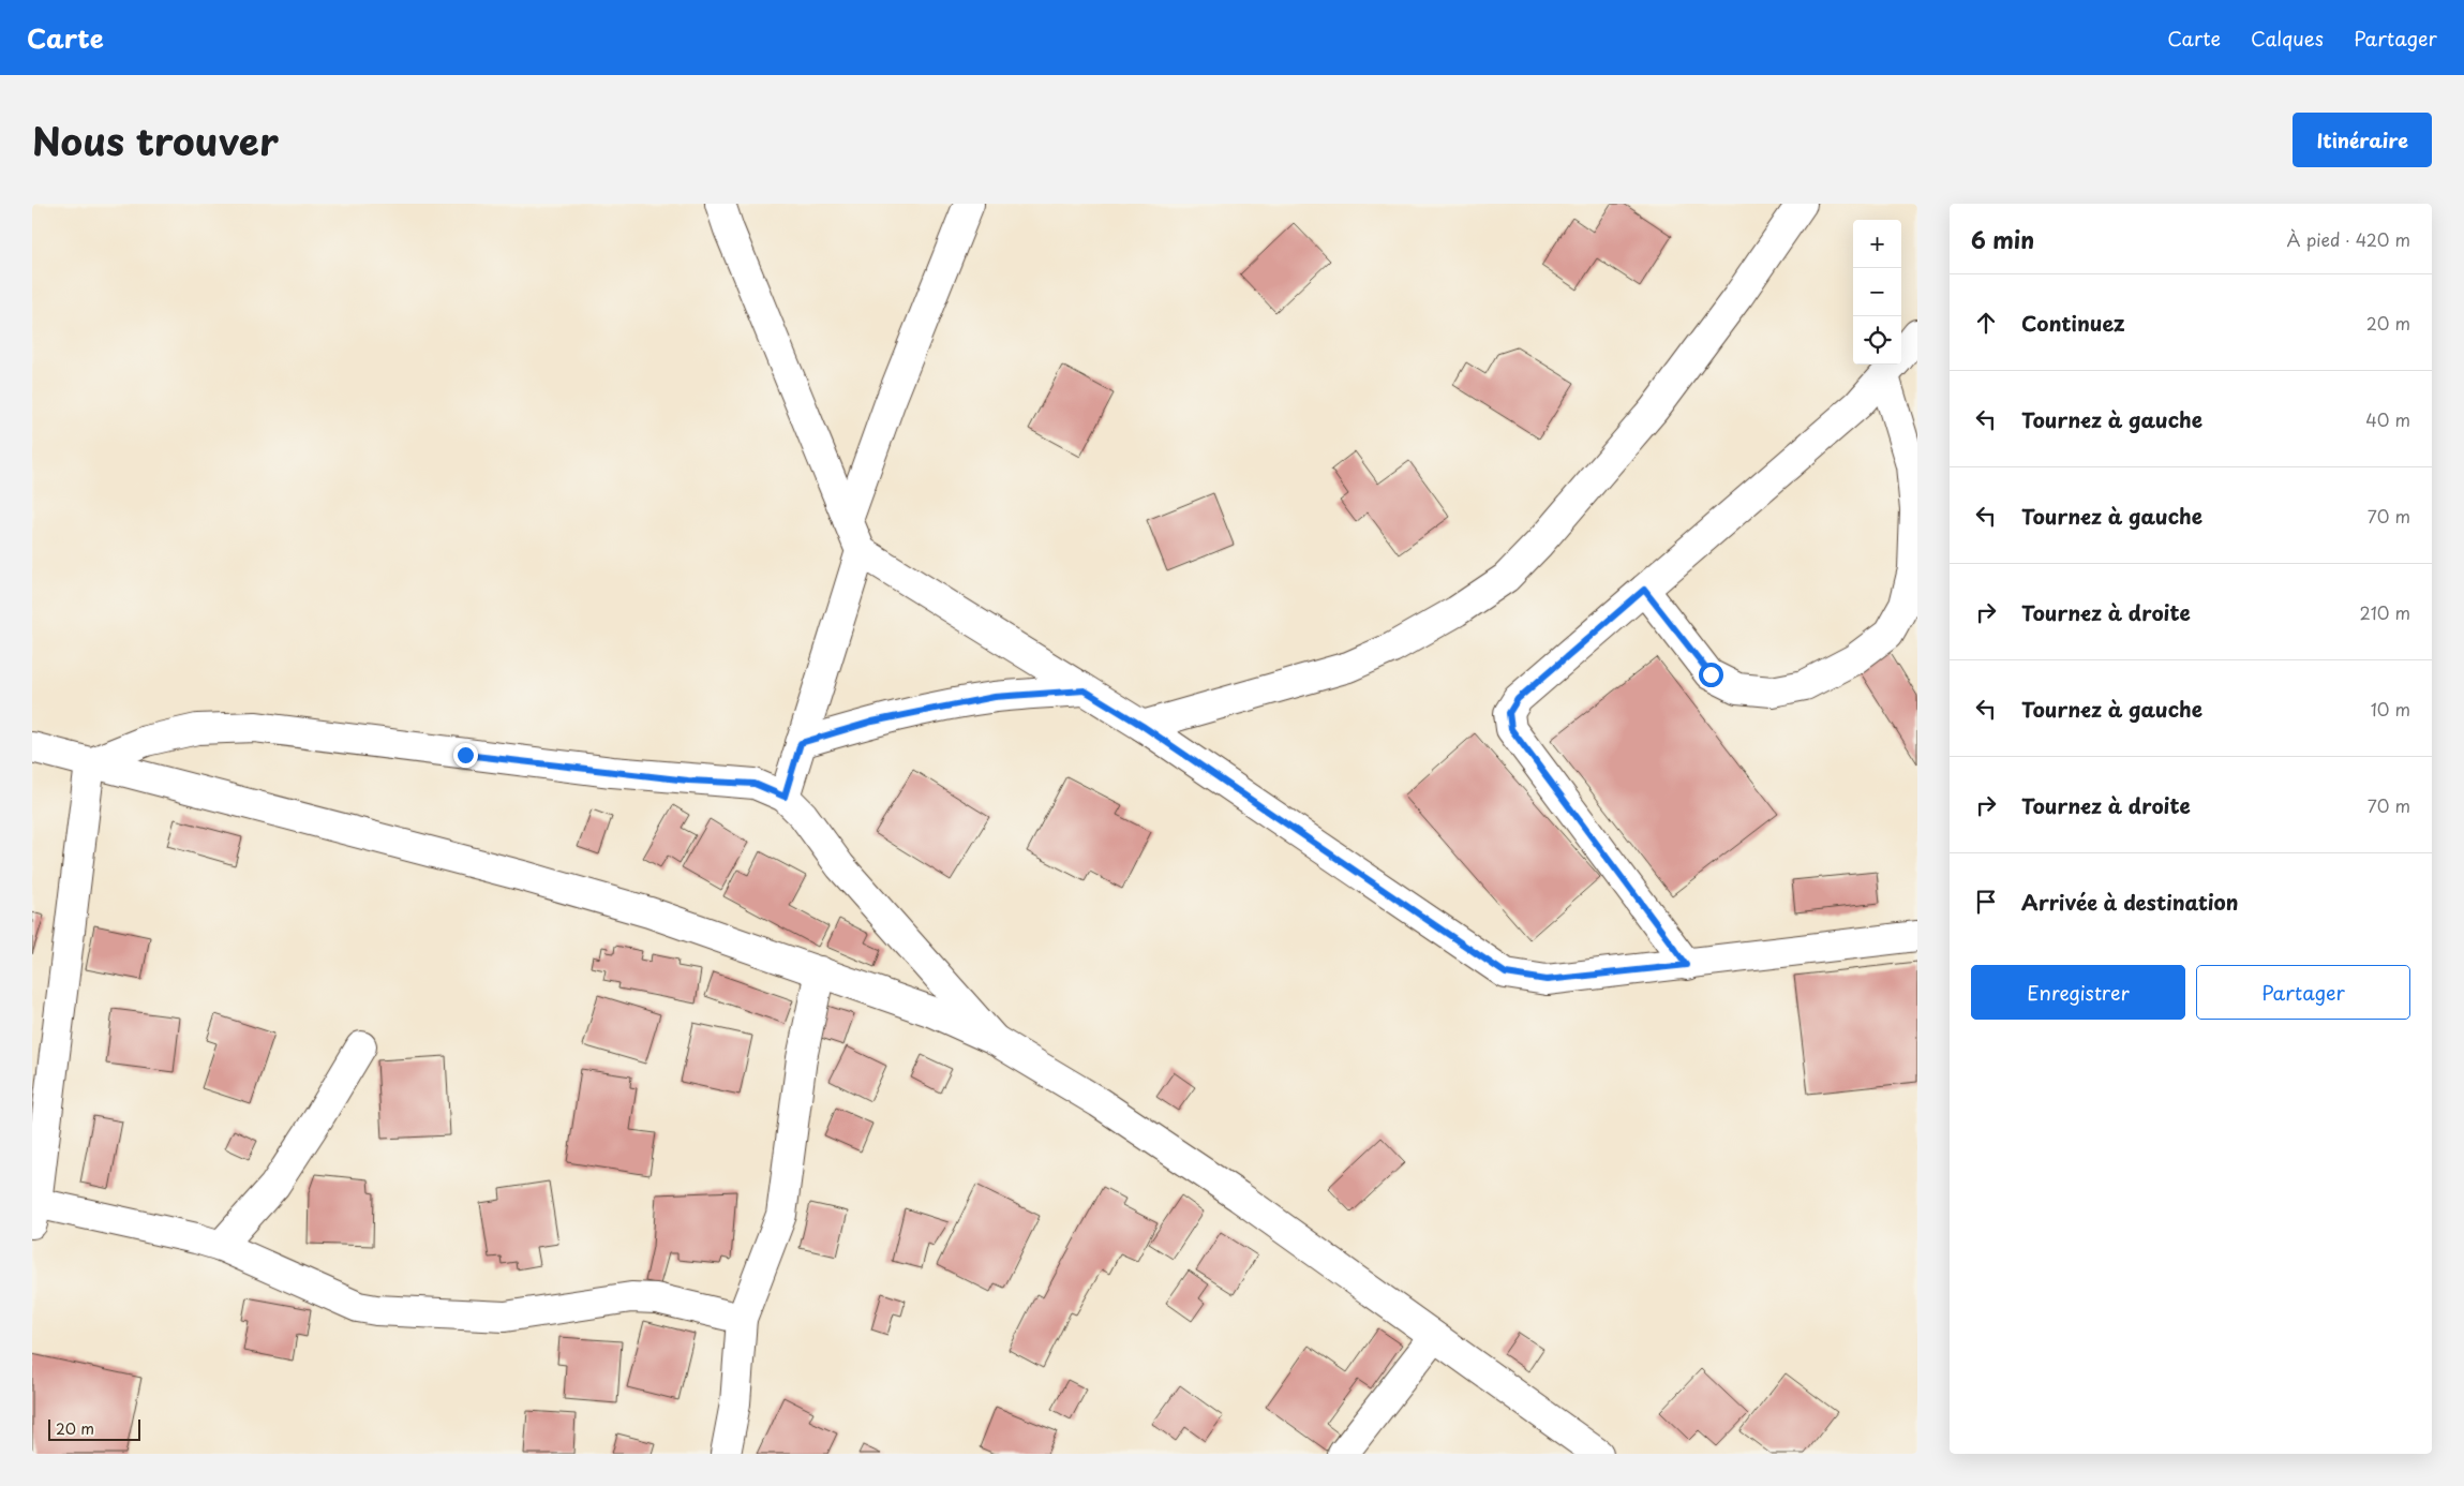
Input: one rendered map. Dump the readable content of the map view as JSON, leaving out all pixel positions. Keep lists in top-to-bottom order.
{
  "scale_bar": "20 m",
  "page": {
    "header": "Carte",
    "nav": ["Carte", "Calques", "Partager"],
    "title": "Nous trouver",
    "buttons": [
      "Itinéraire",
      ["Enregistrer", "Partager"]
    ],
    "heading": ["6 min", "À pied · 420 m"],
    "map_buttons": ["+", "−"],
    "list": [
      ["Continuez", "20 m"],
      ["Tournez à gauche", "40 m"],
      ["Tournez à gauche", "70 m"],
      ["Tournez à droite", "210 m"],
      ["Tournez à gauche", "10 m"],
      ["Tournez à droite", "70 m"],
      "Arrivée à destination"
    ],
    "scale": "20 m"
  }
}
